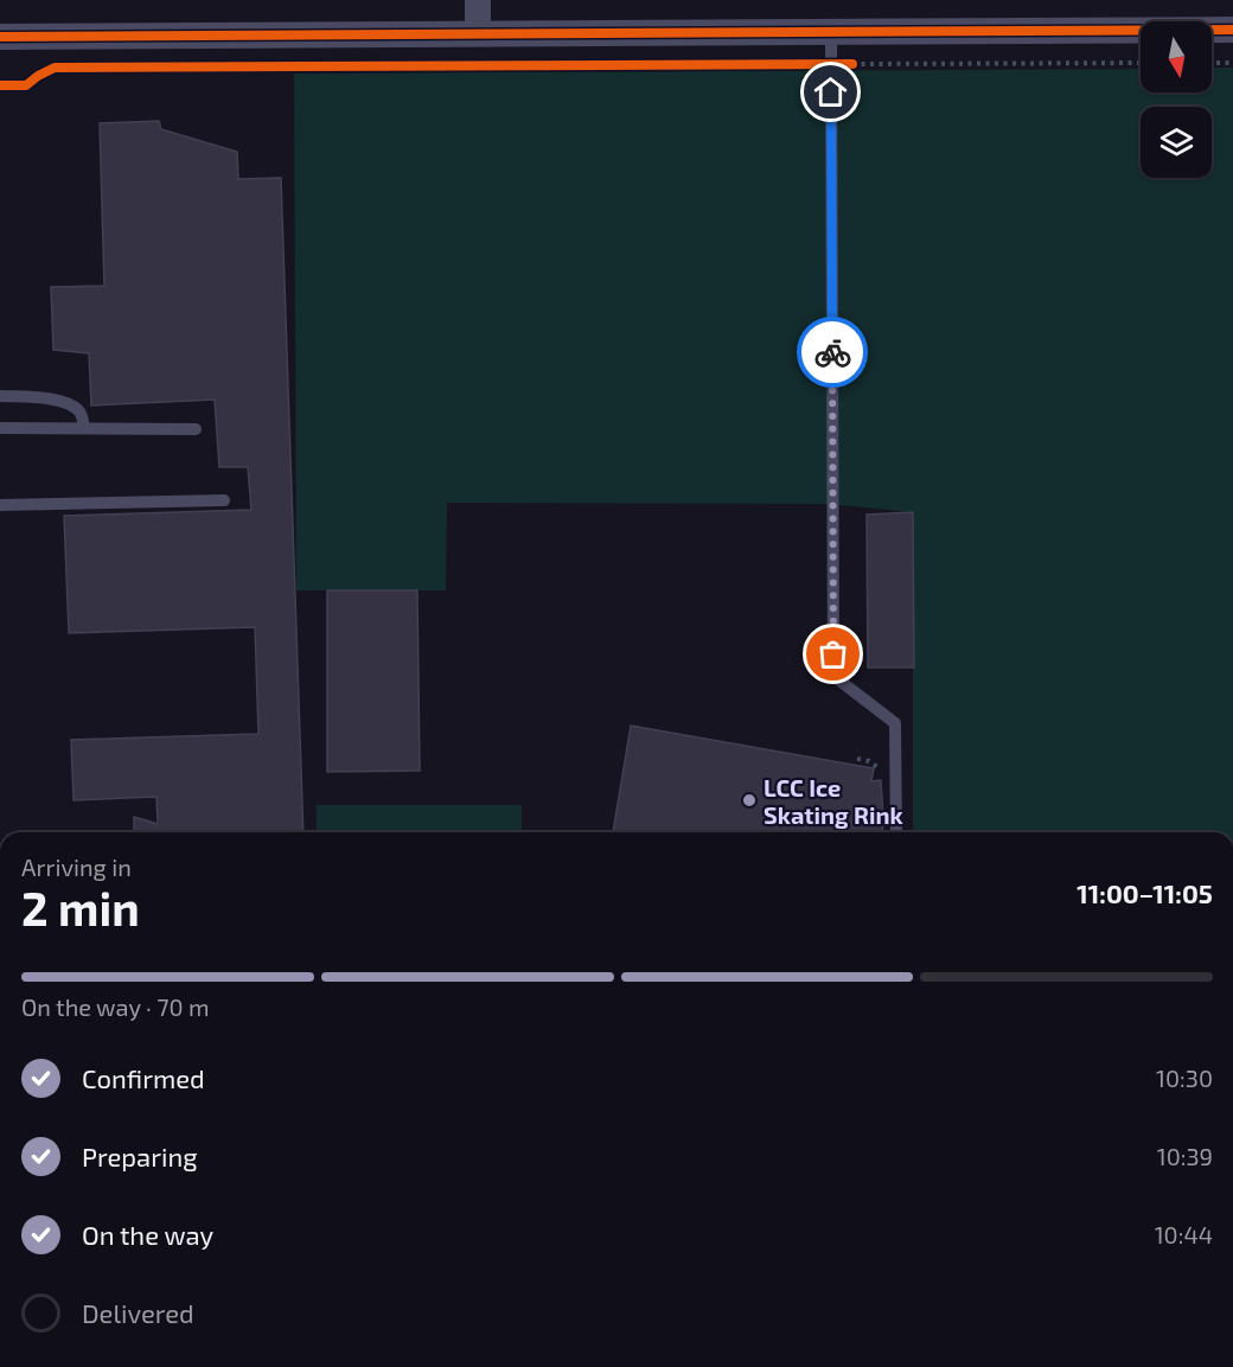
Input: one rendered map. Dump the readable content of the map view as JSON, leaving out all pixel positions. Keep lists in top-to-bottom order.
{
  "places": ["LCC Ice Skating Rink"],
  "north": "bottom",
  "page": {
    "heading": ["2 min", "Arriving in", "11:00–11:05"],
    "bar": "On the way · 70 m",
    "list": [
      ["Confirmed", "10:30"],
      ["Preparing", "10:39"],
      ["On the way", "10:44"],
      "Delivered"
    ]
  }
}
